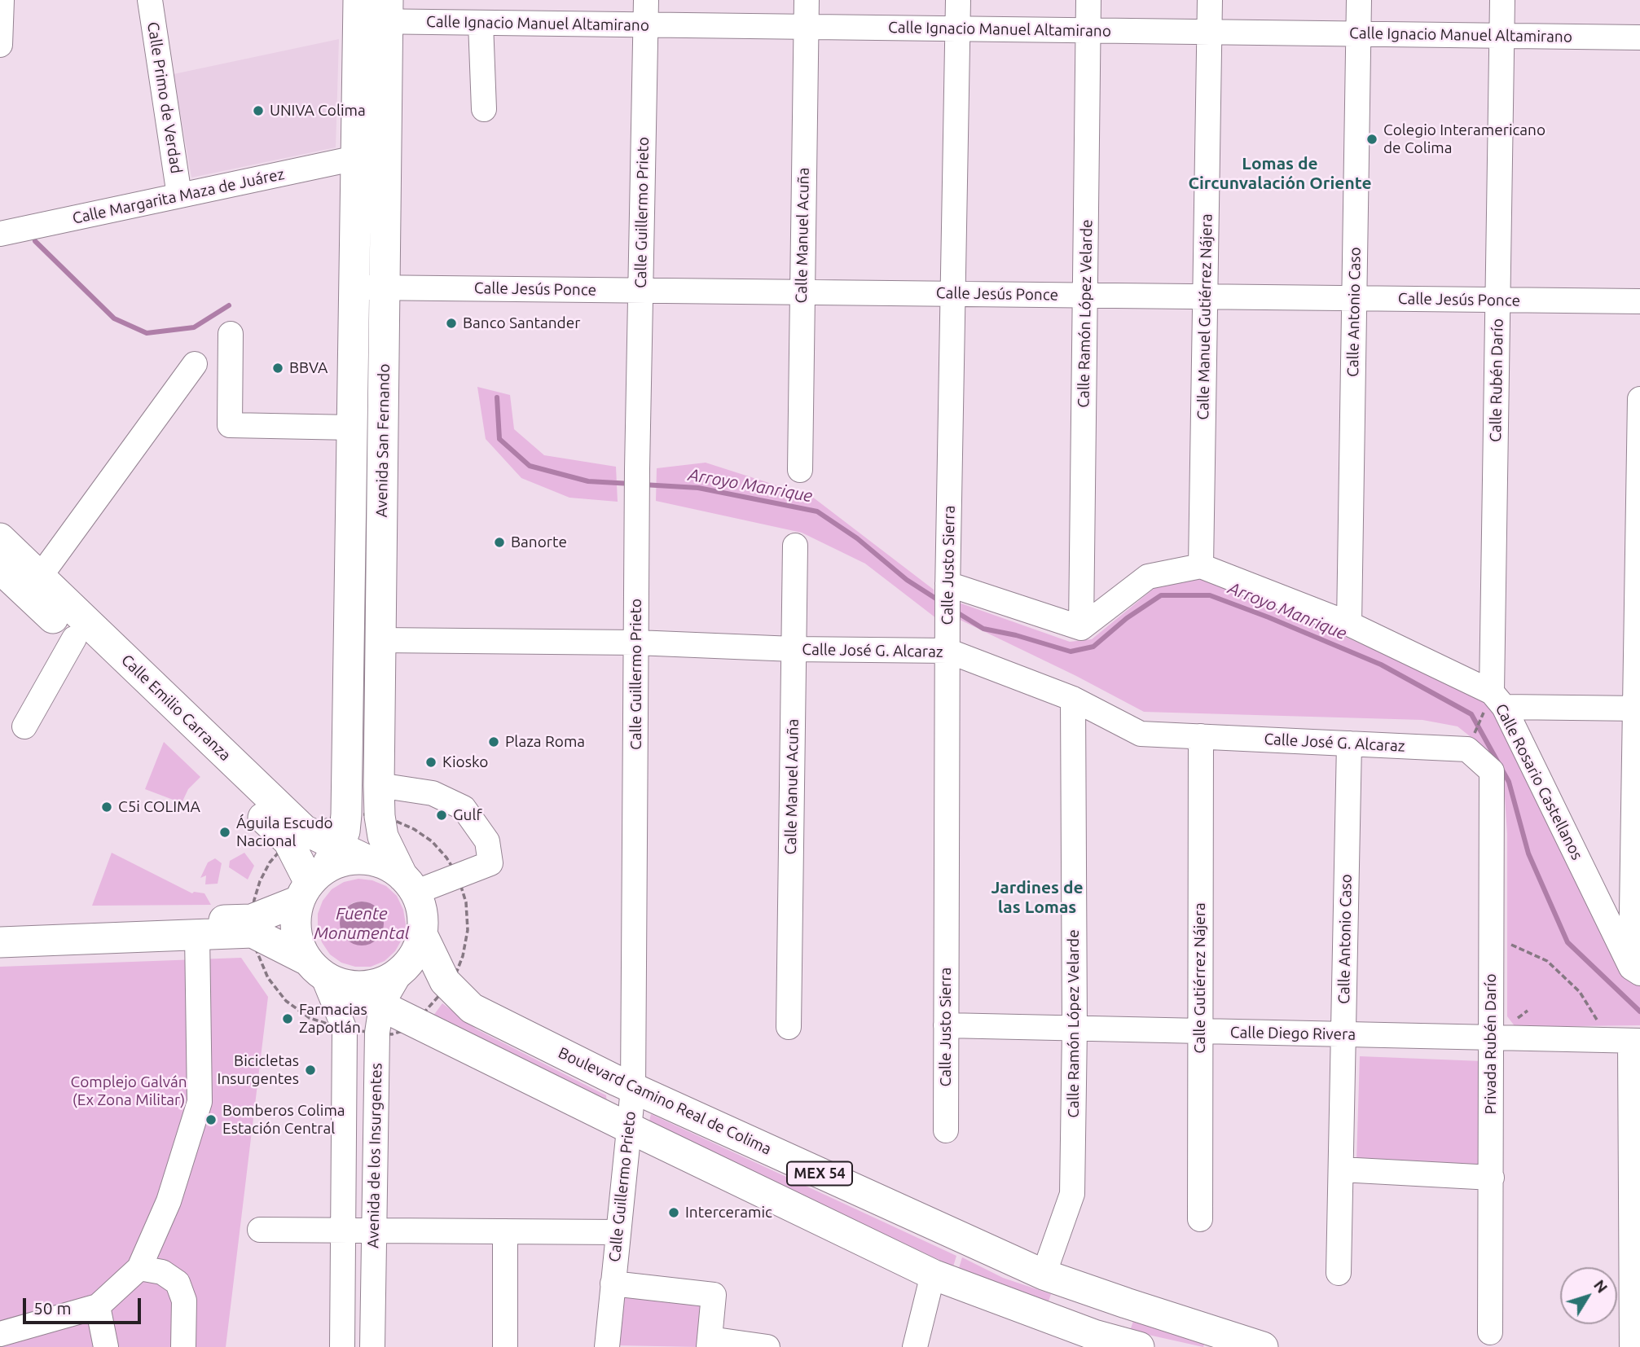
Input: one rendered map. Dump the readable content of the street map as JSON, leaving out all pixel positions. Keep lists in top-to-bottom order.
{
  "streets": {
    "main road": [
      "Avenida San Fernando",
      "Calle Emilio Carranza",
      "Boulevard Camino Real de Colima",
      "MEX 54"
    ],
    "street": [
      "Calle Ignacio Manuel Altamirano",
      "Calle Primo de Verdad",
      "Calle Margarita Maza de Juárez",
      "Calle Guillermo Prieto",
      "Calle Manuel Acuña",
      "Calle Jesús Ponce",
      "Calle Antonio Caso",
      "Calle Ramón López Velarde",
      "Calle Manuel Gutiérrez Nájera",
      "Calle Rubén Darío",
      "Calle Justo Sierra",
      "Calle José G. Alcaraz",
      "Calle Rosario Castellanos",
      "Calle Gutiérrez Nájera",
      "Calle Diego Rivera",
      "Privada Rubén Darío",
      "Avenida de los Insurgentes"
    ]
  },
  "crossings": [
    ["Calle Ignacio Manuel Altamirano", "Calle Guillermo Prieto"],
    ["Calle Ignacio Manuel Altamirano", "Calle Manuel Acuña"],
    ["Calle Ignacio Manuel Altamirano", "Calle Antonio Caso"],
    ["Calle Ignacio Manuel Altamirano", "Calle Ramón López Velarde"],
    ["Calle Ignacio Manuel Altamirano", "Calle Manuel Gutiérrez Nájera"],
    ["Calle Ignacio Manuel Altamirano", "Calle Rubén Darío"],
    ["Calle Ignacio Manuel Altamirano", "Avenida San Fernando"],
    ["Calle Ignacio Manuel Altamirano", "Calle Justo Sierra"],
    ["Calle Primo de Verdad", "Calle Margarita Maza de Juárez"],
    ["Calle Margarita Maza de Juárez", "Avenida San Fernando"],
    ["Calle Guillermo Prieto", "Calle Jesús Ponce"],
    ["Calle Guillermo Prieto", "Calle José G. Alcaraz"],
    ["Calle Guillermo Prieto", "Boulevard Camino Real de Colima"],
    ["Calle Guillermo Prieto", "MEX 54"],
    ["Calle Manuel Acuña", "Calle Jesús Ponce"],
    ["Calle Manuel Acuña", "Calle José G. Alcaraz"],
    ["Calle Jesús Ponce", "Calle Antonio Caso"],
    ["Calle Jesús Ponce", "Calle Ramón López Velarde"],
    ["Calle Jesús Ponce", "Calle Manuel Gutiérrez Nájera"],
    ["Calle Jesús Ponce", "Calle Rubén Darío"],
    ["Calle Jesús Ponce", "Avenida San Fernando"],
    ["Calle Jesús Ponce", "Calle Justo Sierra"],
    ["Calle Antonio Caso", "Calle José G. Alcaraz"],
    ["Calle Antonio Caso", "Calle Rosario Castellanos"],
    ["Calle Antonio Caso", "Calle Diego Rivera"],
    ["Calle Ramón López Velarde", "Calle José G. Alcaraz"],
    ["Calle Ramón López Velarde", "Calle Diego Rivera"],
    ["Calle Ramón López Velarde", "Boulevard Camino Real de Colima"],
    ["Calle Manuel Gutiérrez Nájera", "Calle Rosario Castellanos"],
    ["Calle Rubén Darío", "Calle Rosario Castellanos"],
    ["Avenida San Fernando", "Calle José G. Alcaraz"],
    ["Avenida San Fernando", "Calle Emilio Carranza"],
    ["Avenida San Fernando", "Boulevard Camino Real de Colima"],
    ["Avenida San Fernando", "Avenida de los Insurgentes"],
    ["Avenida San Fernando", "MEX 54"],
    ["Calle Justo Sierra", "Calle José G. Alcaraz"],
    ["Calle Justo Sierra", "Calle Diego Rivera"],
    ["Calle José G. Alcaraz", "Calle Gutiérrez Nájera"],
    ["Calle José G. Alcaraz", "Privada Rubén Darío"],
    ["Calle Emilio Carranza", "Boulevard Camino Real de Colima"],
    ["Calle Emilio Carranza", "Avenida de los Insurgentes"],
    ["Calle Emilio Carranza", "MEX 54"],
    ["Calle Gutiérrez Nájera", "Calle Diego Rivera"],
    ["Calle Diego Rivera", "Privada Rubén Darío"],
    ["Boulevard Camino Real de Colima", "Avenida de los Insurgentes"],
    ["Boulevard Camino Real de Colima", "MEX 54"],
    ["Avenida de los Insurgentes", "MEX 54"]
  ],
  "districts": ["Lomas de Circunvalación Oriente", "Jardines de las Lomas"],
  "water": ["Arroyo Manrique", "Fuente Monumental"],
  "parks": ["Complejo Galván (Ex Zona Militar)"],
  "places": [
    "UNIVA Colima",
    "Colegio Interamericano de Colima",
    "Banco Santander",
    "BBVA",
    "Banorte",
    "Plaza Roma",
    "Kiosko",
    "C5i COLIMA",
    "Gulf",
    "Águila Escudo Nacional",
    "Farmacias Zapotlán",
    "Bicicletas Insurgentes",
    "Bomberos Colima Estación Central",
    "Interceramic"
  ],
  "scale_bar": "50 m",
  "north": "top right"
}
